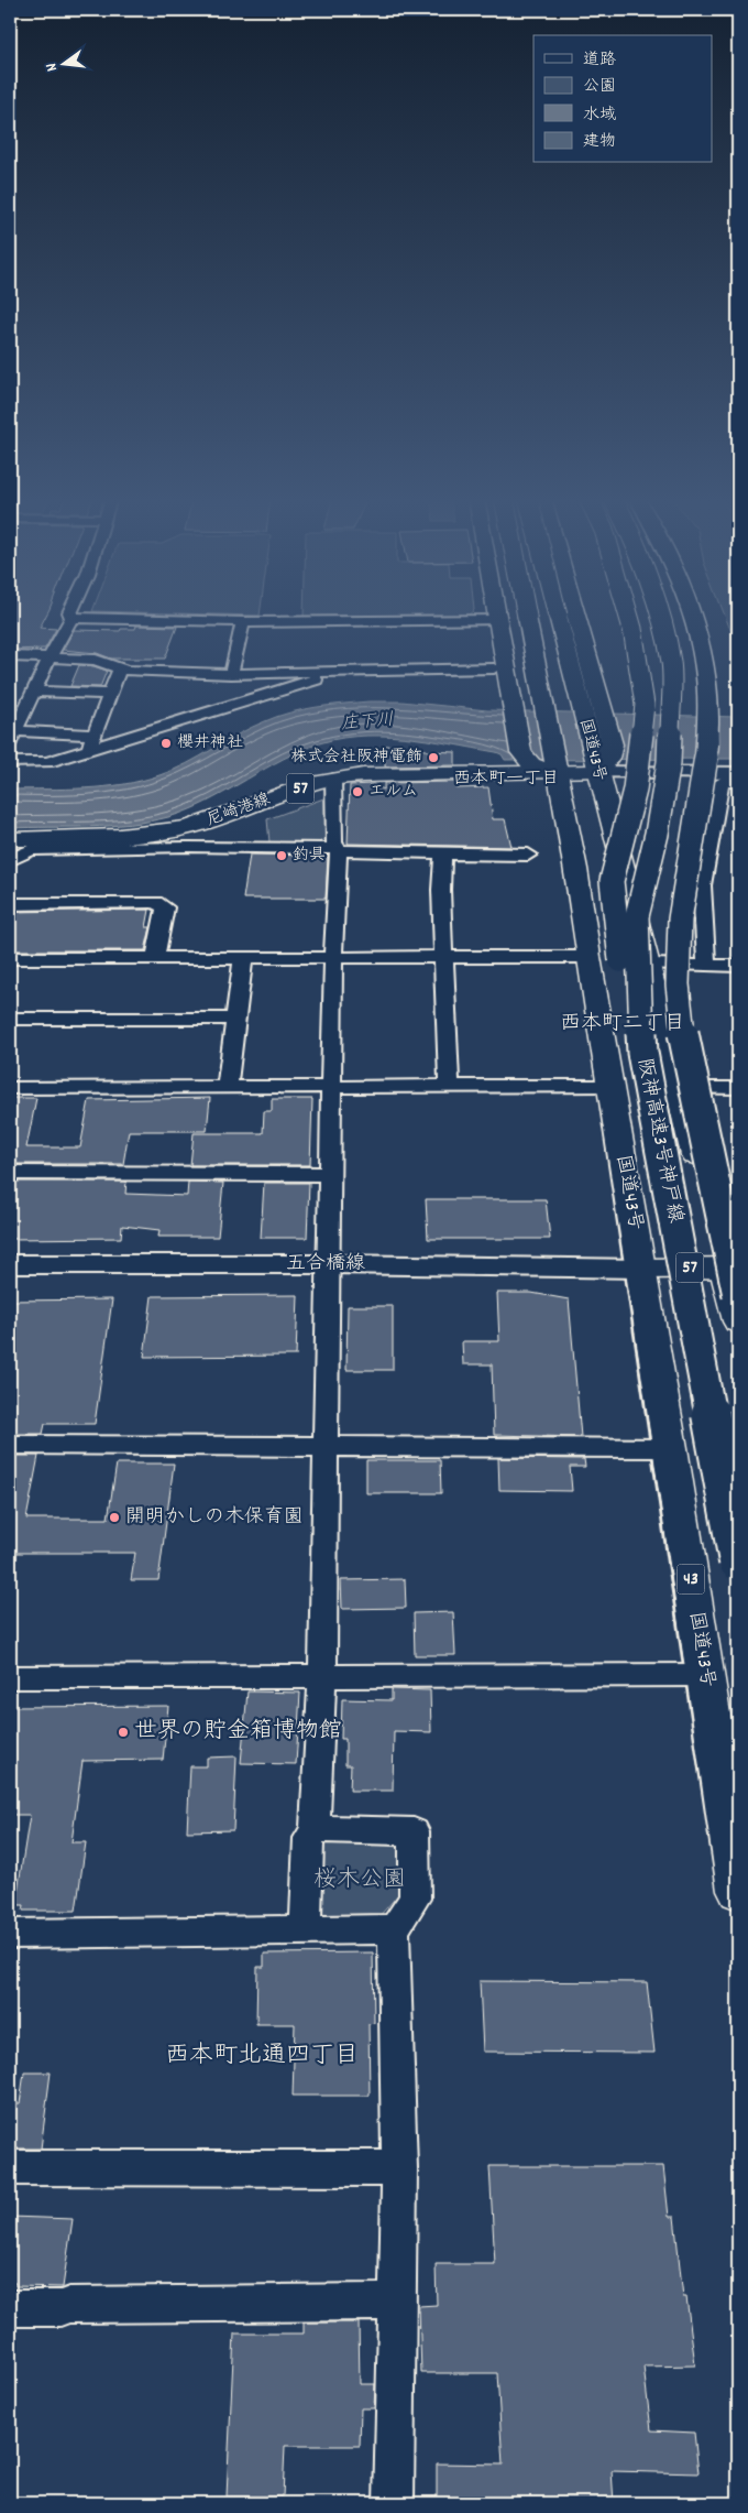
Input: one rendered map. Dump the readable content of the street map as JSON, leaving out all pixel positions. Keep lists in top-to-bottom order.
{
  "streets": {
    "main road": [
      "国道43号",
      "57",
      "尼崎港線",
      "阪神高速3号神戸線",
      "43"
    ],
    "street": ["五合橋線"]
  },
  "crossings": [
    ["国道43号", "57"],
    ["国道43号", "尼崎港線"],
    ["国道43号", "五合橋線"],
    ["57", "五合橋線"]
  ],
  "districts": ["西本町一丁目", "西本町二丁目", "西本町北通四丁目"],
  "water": ["庄下川"],
  "parks": ["桜木公園"],
  "places": [
    "櫻井神社",
    "株式会社阪神電飾",
    "エルム",
    "釣具",
    "開明かしの木保育園",
    "世界の貯金箱博物館"
  ],
  "legend": [
    "道路",
    "公園",
    "水域",
    "建物"
  ],
  "north": "left"
}
